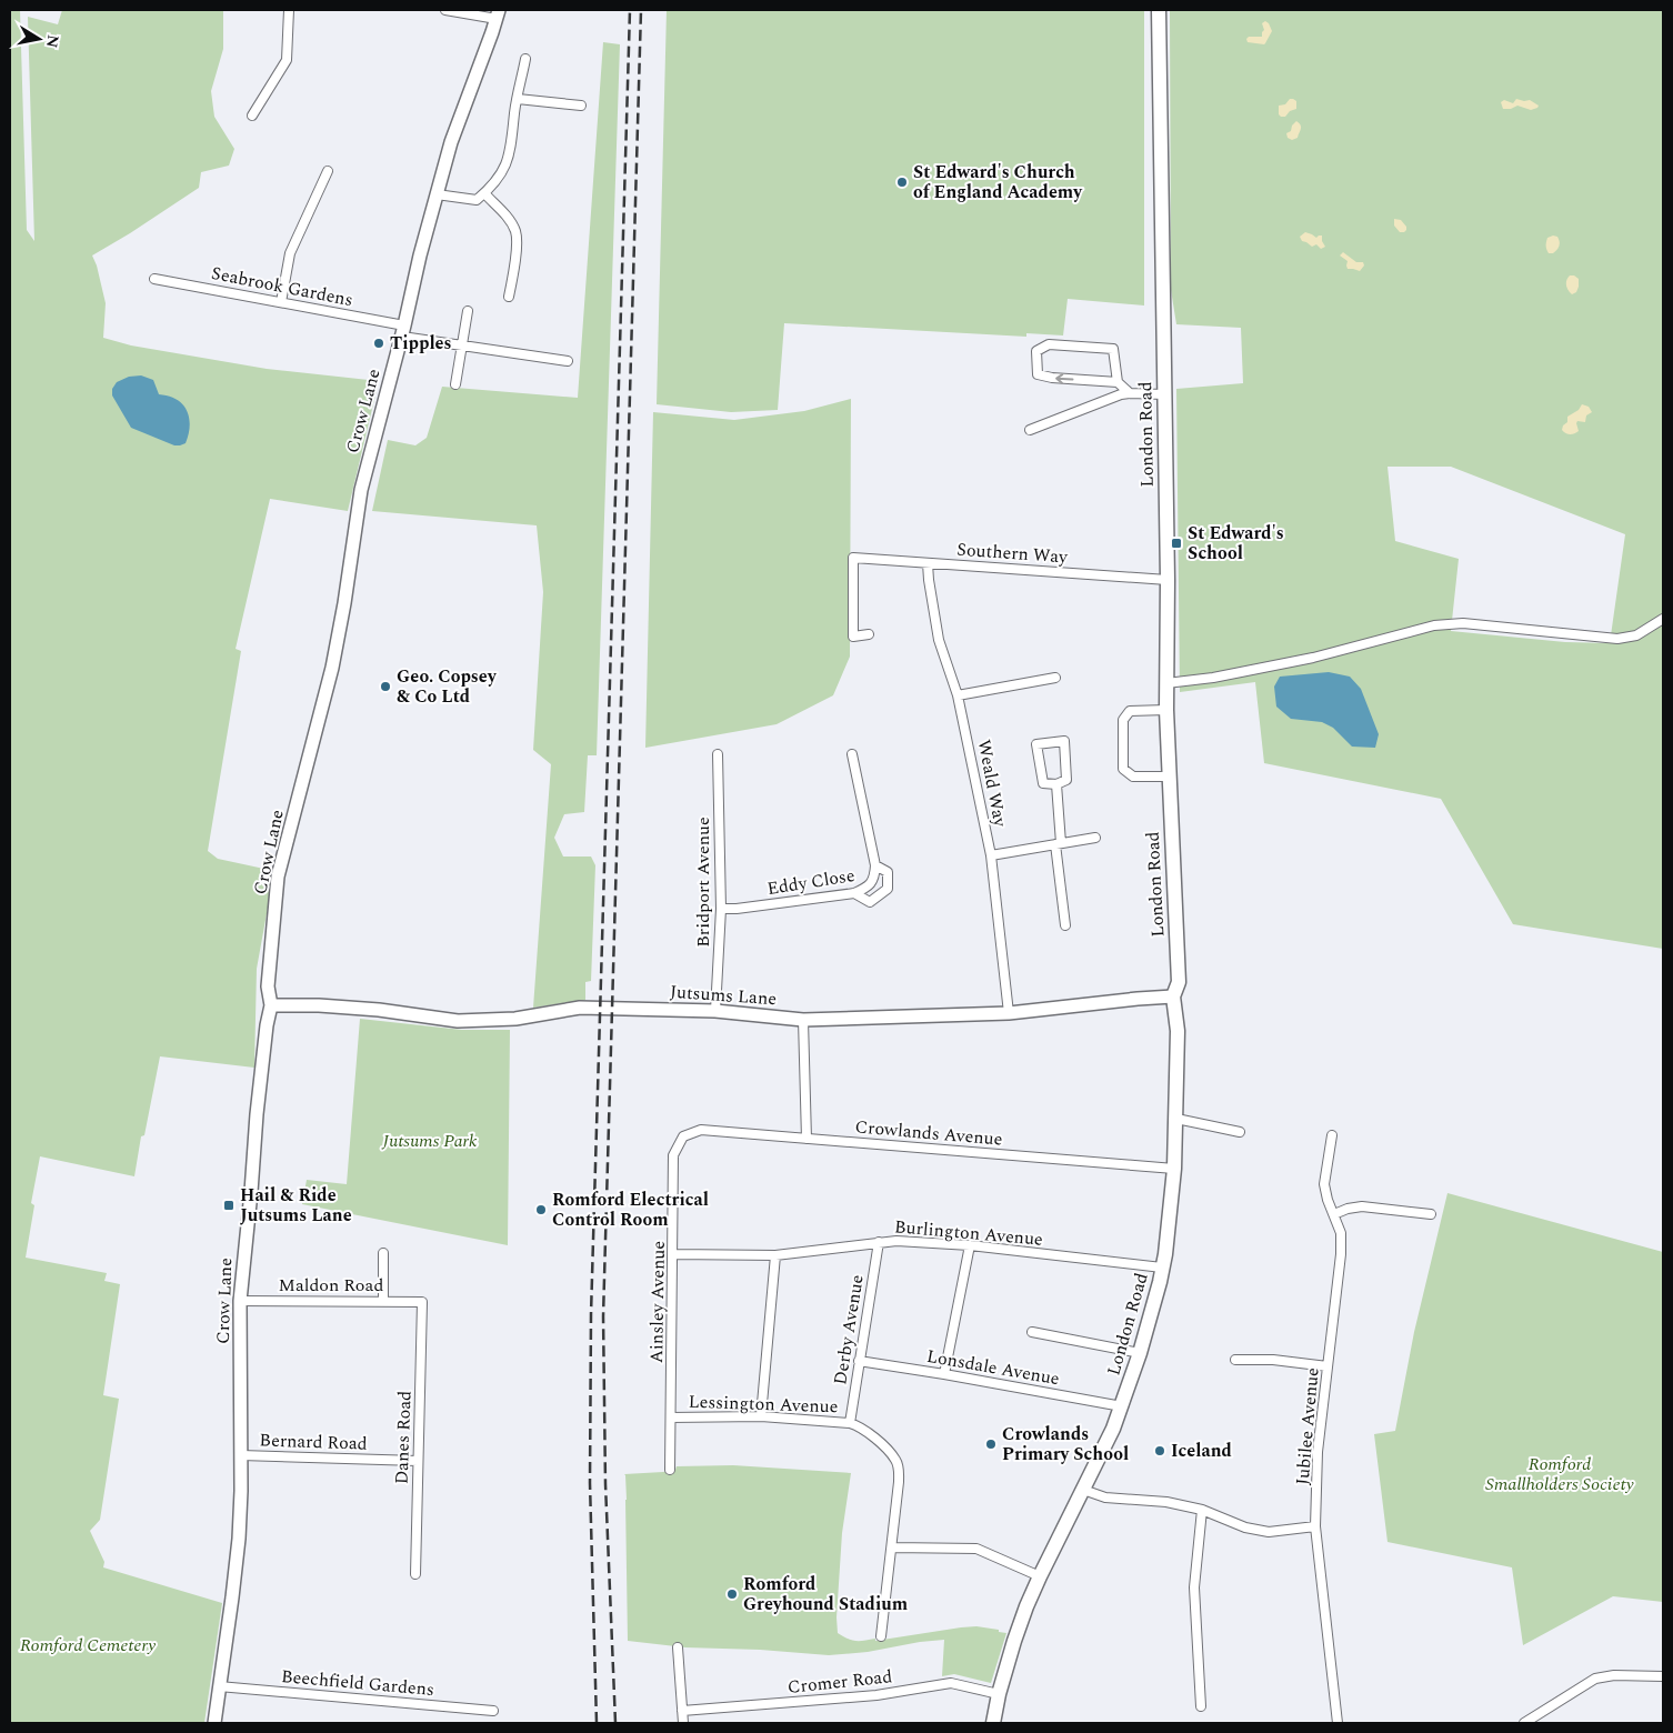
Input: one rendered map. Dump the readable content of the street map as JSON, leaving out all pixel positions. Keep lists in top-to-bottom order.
{
  "streets": {
    "main road": ["London Road"],
    "street": [
      "Seabrook Gardens",
      "Crow Lane",
      "Southern Way",
      "Weald Way",
      "Bridport Avenue",
      "Eddy Close",
      "Jutsums Lane",
      "Crowlands Avenue",
      "Burlington Avenue",
      "Maldon Road",
      "Ainsley Avenue",
      "Derby Avenue",
      "Lonsdale Avenue",
      "Lessington Avenue",
      "Jubilee Avenue",
      "Danes Road",
      "Bernard Road",
      "Cromer Road",
      "Beechfield Gardens"
    ]
  },
  "crossings": [
    ["Seabrook Gardens", "Crow Lane"],
    ["Crow Lane", "Jutsums Lane"],
    ["Crow Lane", "Maldon Road"],
    ["Crow Lane", "Bernard Road"],
    ["Crow Lane", "Beechfield Gardens"],
    ["London Road", "Southern Way"],
    ["London Road", "Jutsums Lane"],
    ["London Road", "Crowlands Avenue"],
    ["London Road", "Burlington Avenue"],
    ["London Road", "Lonsdale Avenue"],
    ["London Road", "Cromer Road"],
    ["Southern Way", "Weald Way"],
    ["Weald Way", "Jutsums Lane"],
    ["Bridport Avenue", "Eddy Close"],
    ["Bridport Avenue", "Jutsums Lane"],
    ["Crowlands Avenue", "Ainsley Avenue"],
    ["Burlington Avenue", "Ainsley Avenue"],
    ["Burlington Avenue", "Derby Avenue"],
    ["Maldon Road", "Danes Road"],
    ["Ainsley Avenue", "Lessington Avenue"],
    ["Derby Avenue", "Lonsdale Avenue"],
    ["Derby Avenue", "Lessington Avenue"],
    ["Danes Road", "Bernard Road"]
  ],
  "parks": ["Jutsums Park", "Romford Smallholders Society", "Romford Cemetery"],
  "places": {
    "other": [
      "St Edward's Church of England Academy",
      "Tipples",
      "Geo. Copsey & Co Ltd",
      "Romford Electrical Control Room",
      "Crowlands Primary School",
      "Iceland",
      "Romford Greyhound Stadium"
    ],
    "transit": ["St Edward's School", "Hail & Ride Jutsums Lane"]
  },
  "north": "right"
}
